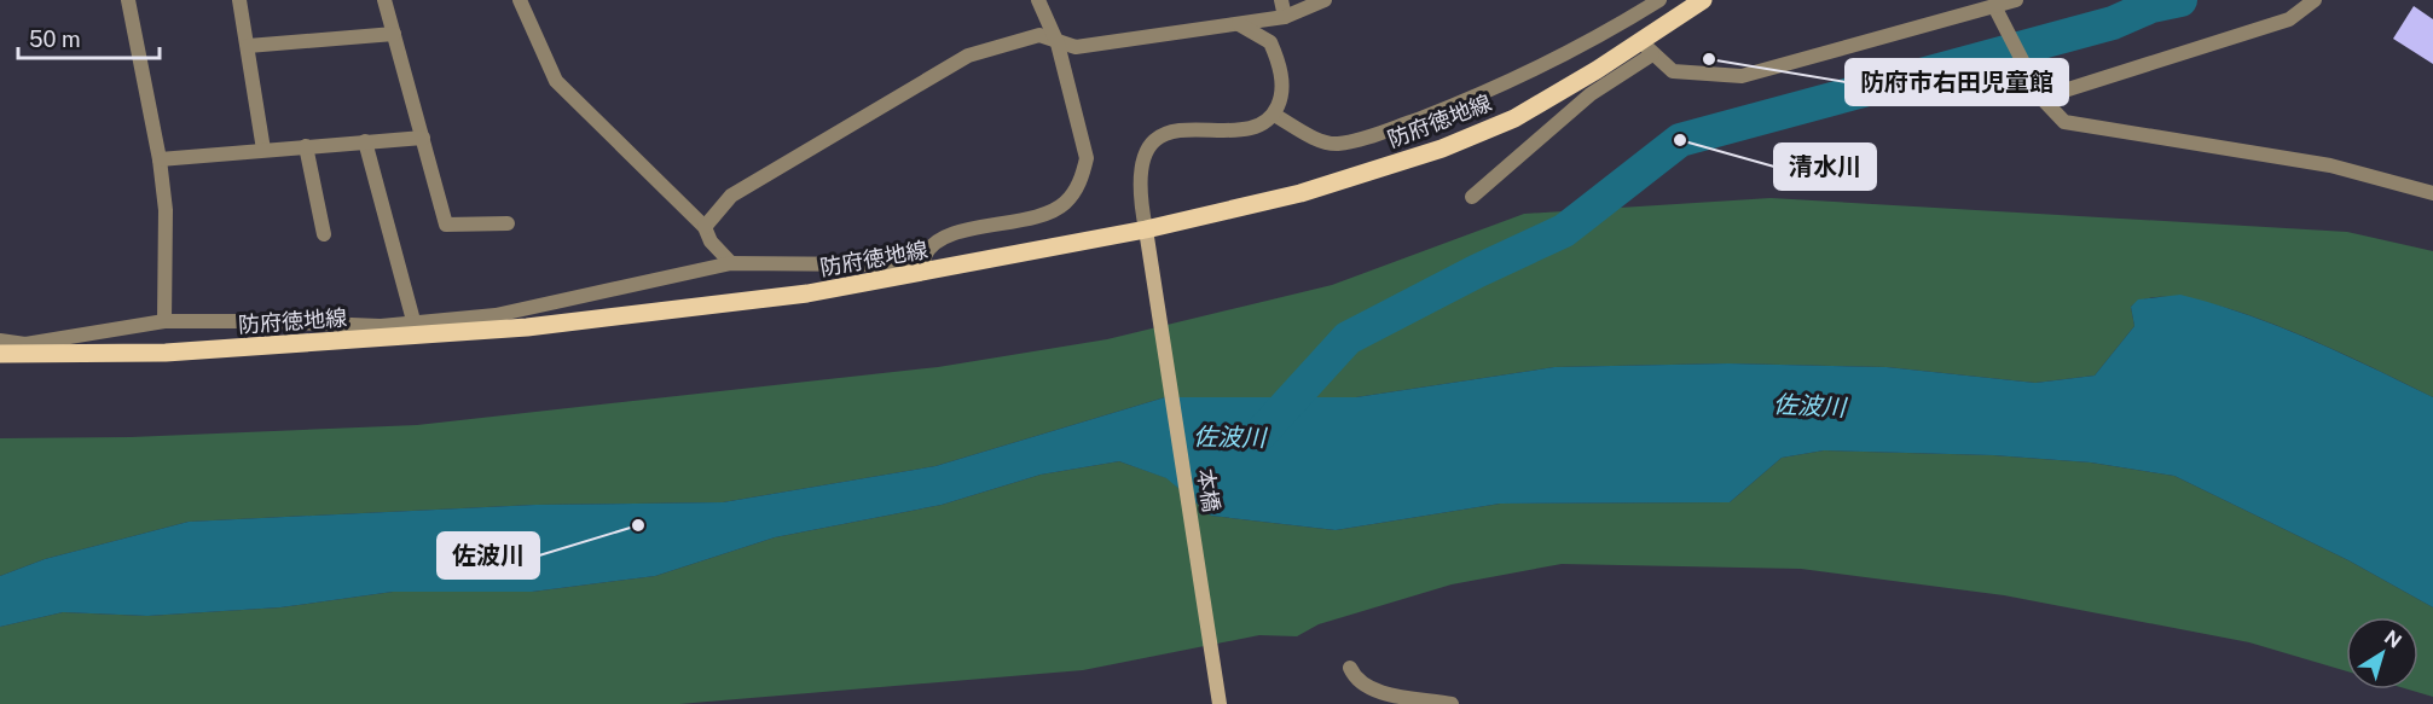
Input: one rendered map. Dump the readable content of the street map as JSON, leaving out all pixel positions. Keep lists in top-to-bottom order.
{
  "streets": {
    "main road": ["防府徳地線"],
    "street": ["本橋"]
  },
  "crossings": [
    ["防府徳地線", "本橋"]
  ],
  "water": ["佐波川"],
  "places": ["防府市右田児童館", "清水川", "佐波川"],
  "scale_bar": "50 m",
  "north": "top right"
}
